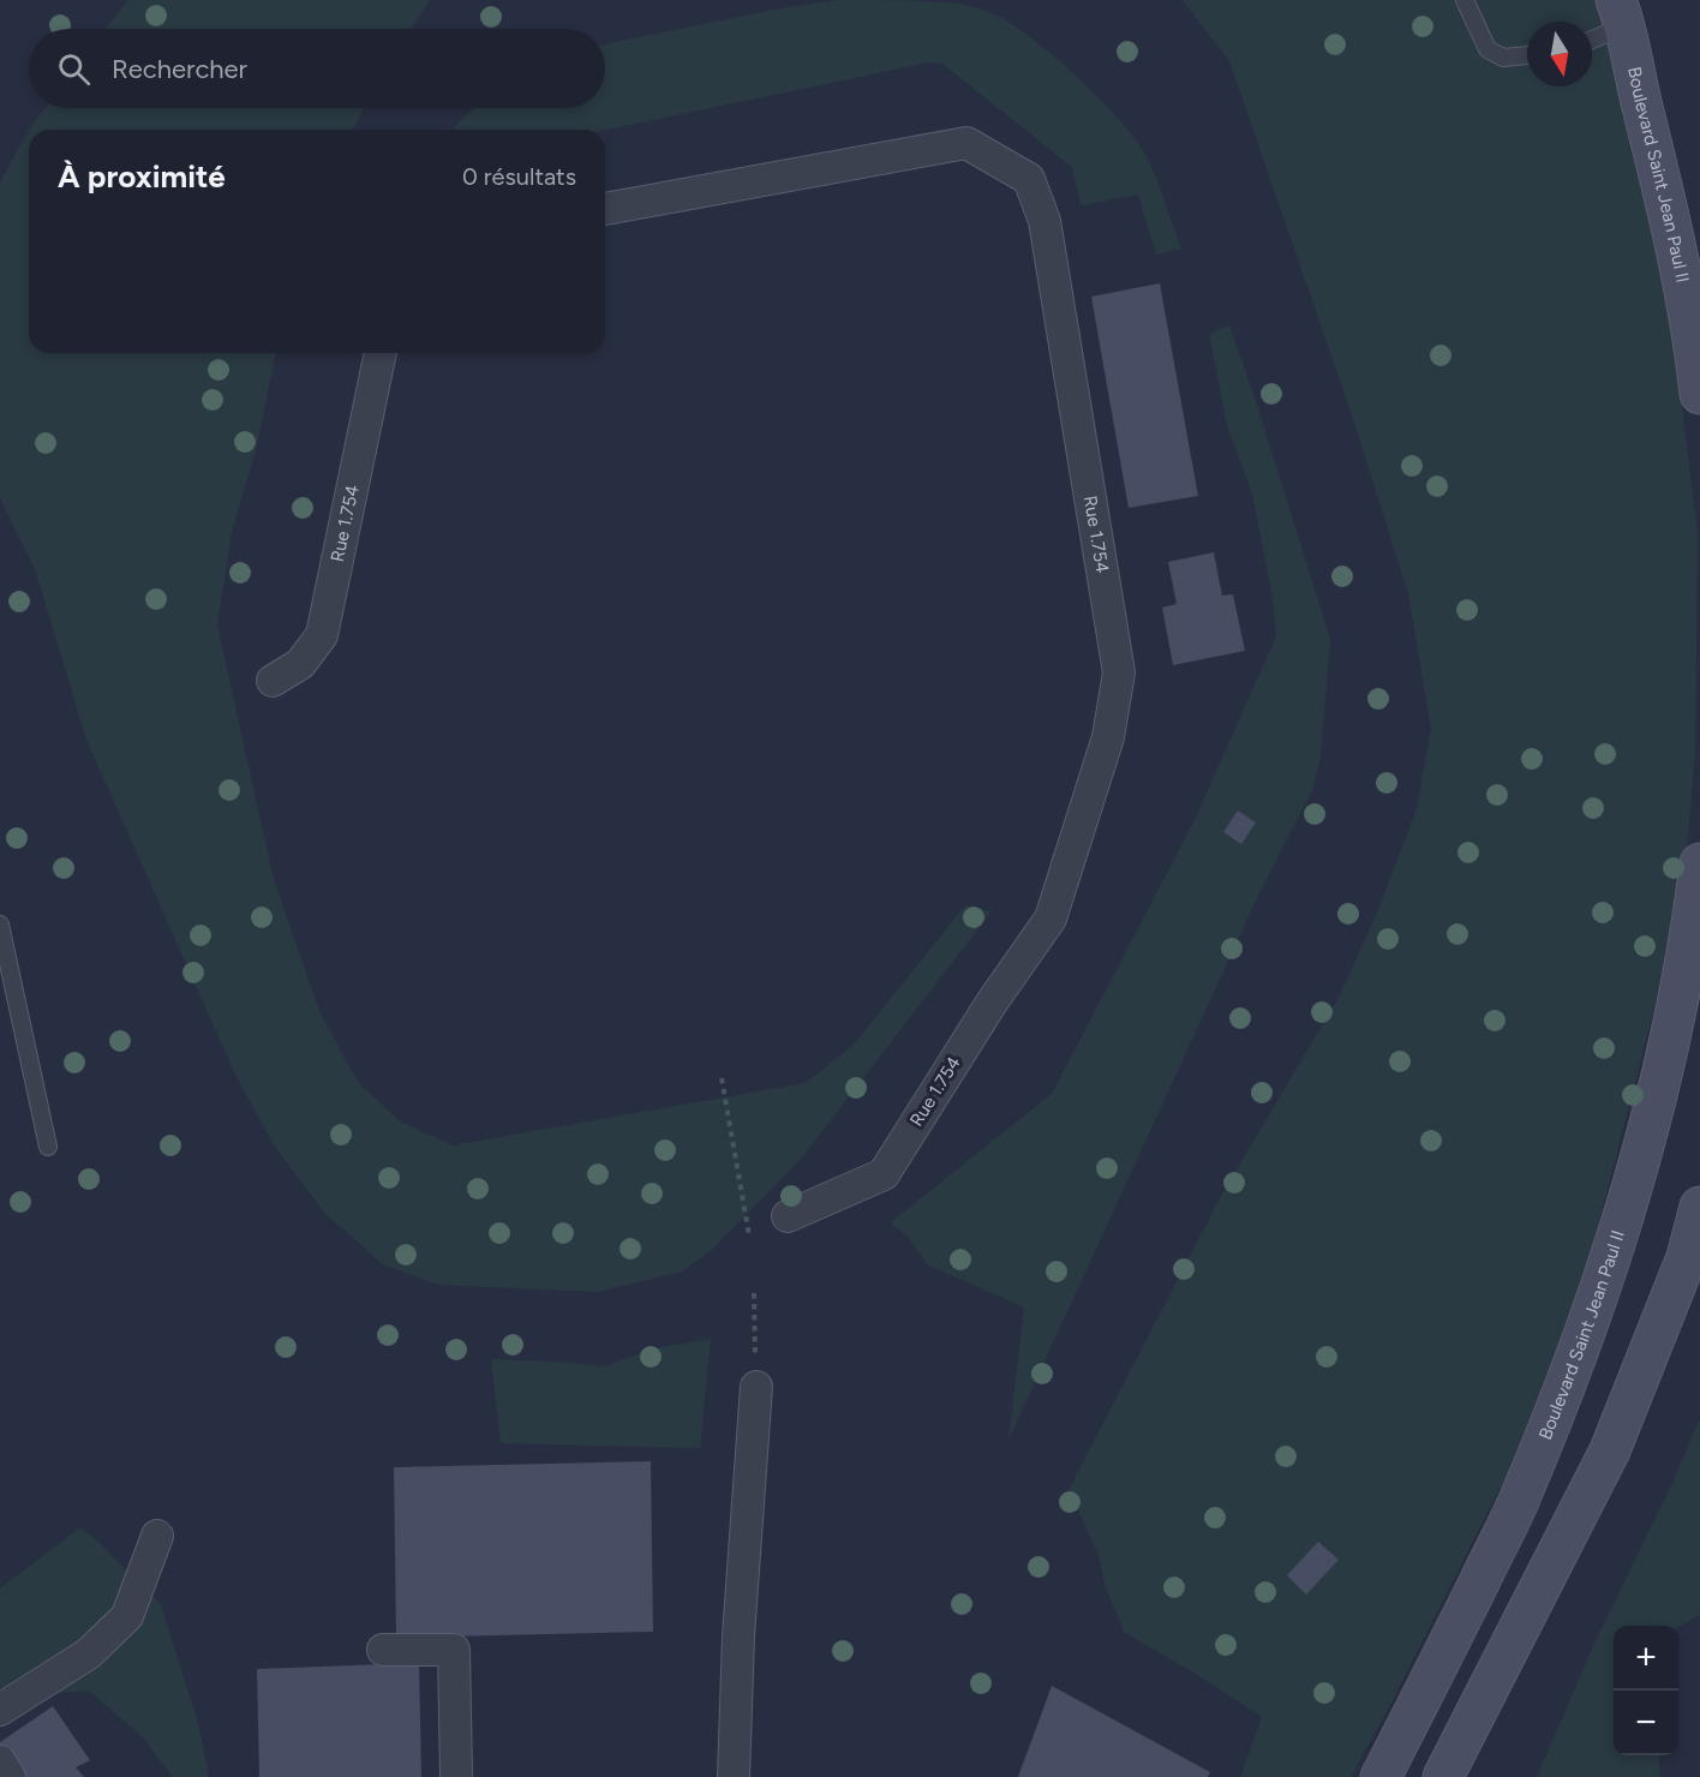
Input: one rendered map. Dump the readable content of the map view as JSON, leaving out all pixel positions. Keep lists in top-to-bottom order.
{
  "streets": {
    "main road": ["Boulevard Saint Jean Paul II"],
    "street": ["Rue 1.754"]
  },
  "north": "bottom",
  "page": {
    "search": "Rechercher",
    "heading": ["À proximité", "0 résultats"],
    "map_buttons": ["+", "−"]
  }
}
